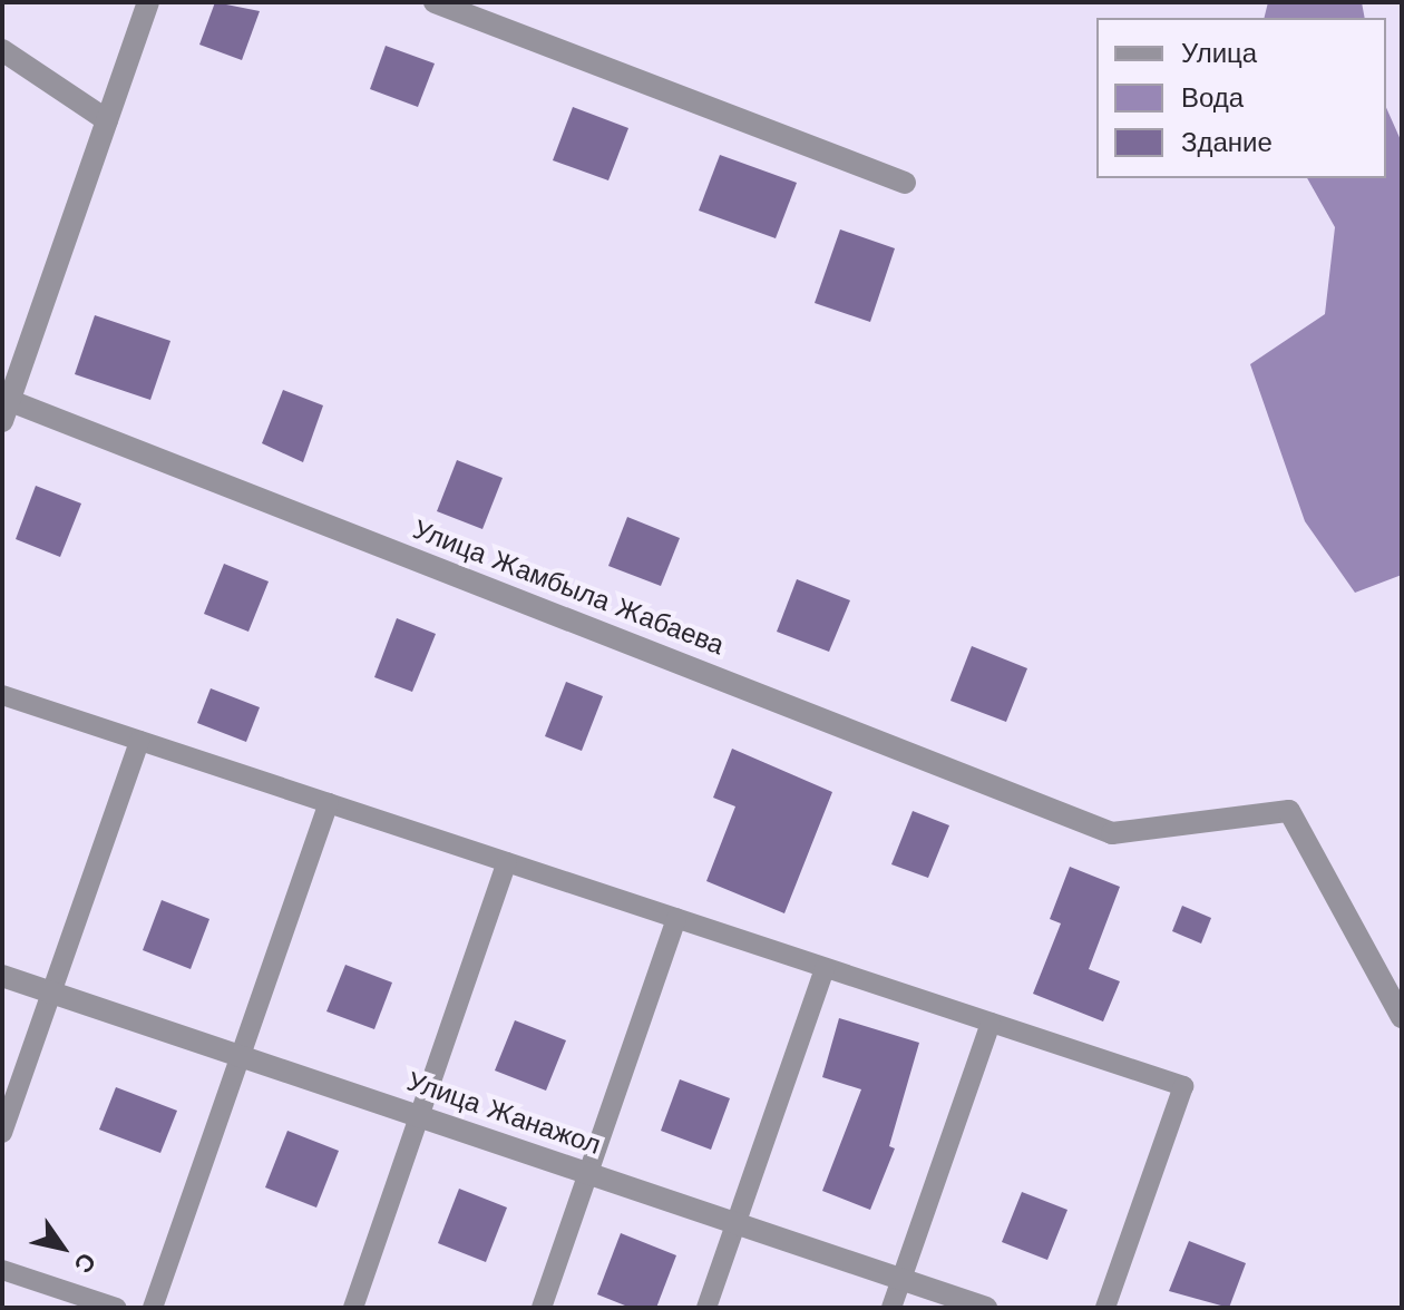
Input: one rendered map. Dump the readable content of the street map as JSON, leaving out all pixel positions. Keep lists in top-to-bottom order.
{
  "streets": {
    "street": ["Улица Жамбыла Жабаева", "Улица Жанажол"]
  },
  "legend": ["Улица", "Вода", "Здание"],
  "north": "bottom right"
}
